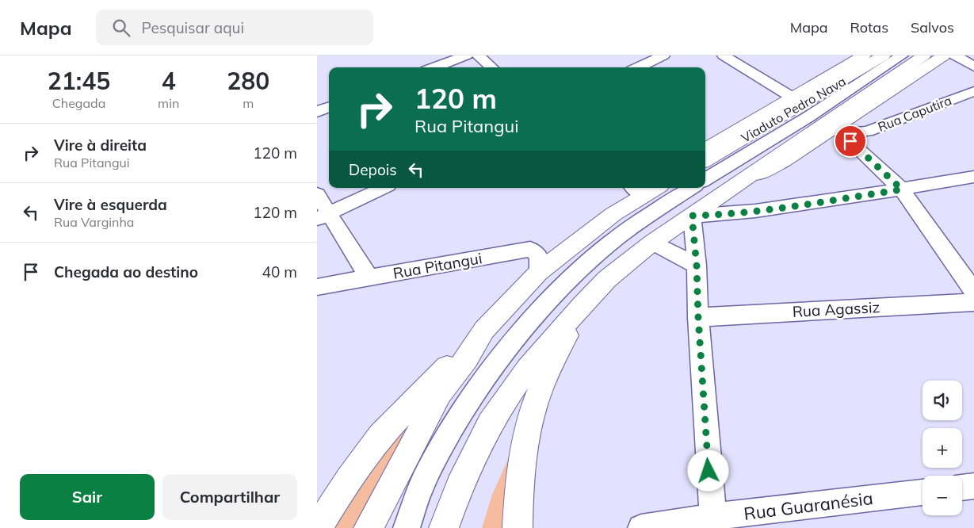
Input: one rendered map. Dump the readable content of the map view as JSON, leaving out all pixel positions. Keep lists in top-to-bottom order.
{
  "streets": {
    "main road": ["Viaduto Pedro Nava"],
    "street": [
      "Rua Caputira",
      "Rua Pitangui",
      "Rua Agassiz",
      "Rua Guaranésia"
    ]
  },
  "page": {
    "header": "Mapa",
    "search": "Pesquisar aqui",
    "nav": ["Mapa", "Rotas", "Salvos"],
    "eta": [
      "21:45",
      "Chegada",
      "4",
      "min",
      "280",
      "m"
    ],
    "turn": ["120 m", "Rua Pitangui"],
    "list": [
      {
        "name": "Vire à direita",
        "note": "Rua Pitangui",
        "value": "120 m"
      },
      {
        "name": "Vire à esquerda",
        "note": "Rua Varginha",
        "value": "120 m"
      },
      {
        "name": "Chegada ao destino",
        "value": "40 m"
      }
    ],
    "then": "Depois",
    "map_buttons": ["+", "−"],
    "buttons": ["Sair", "Compartilhar"]
  }
}
